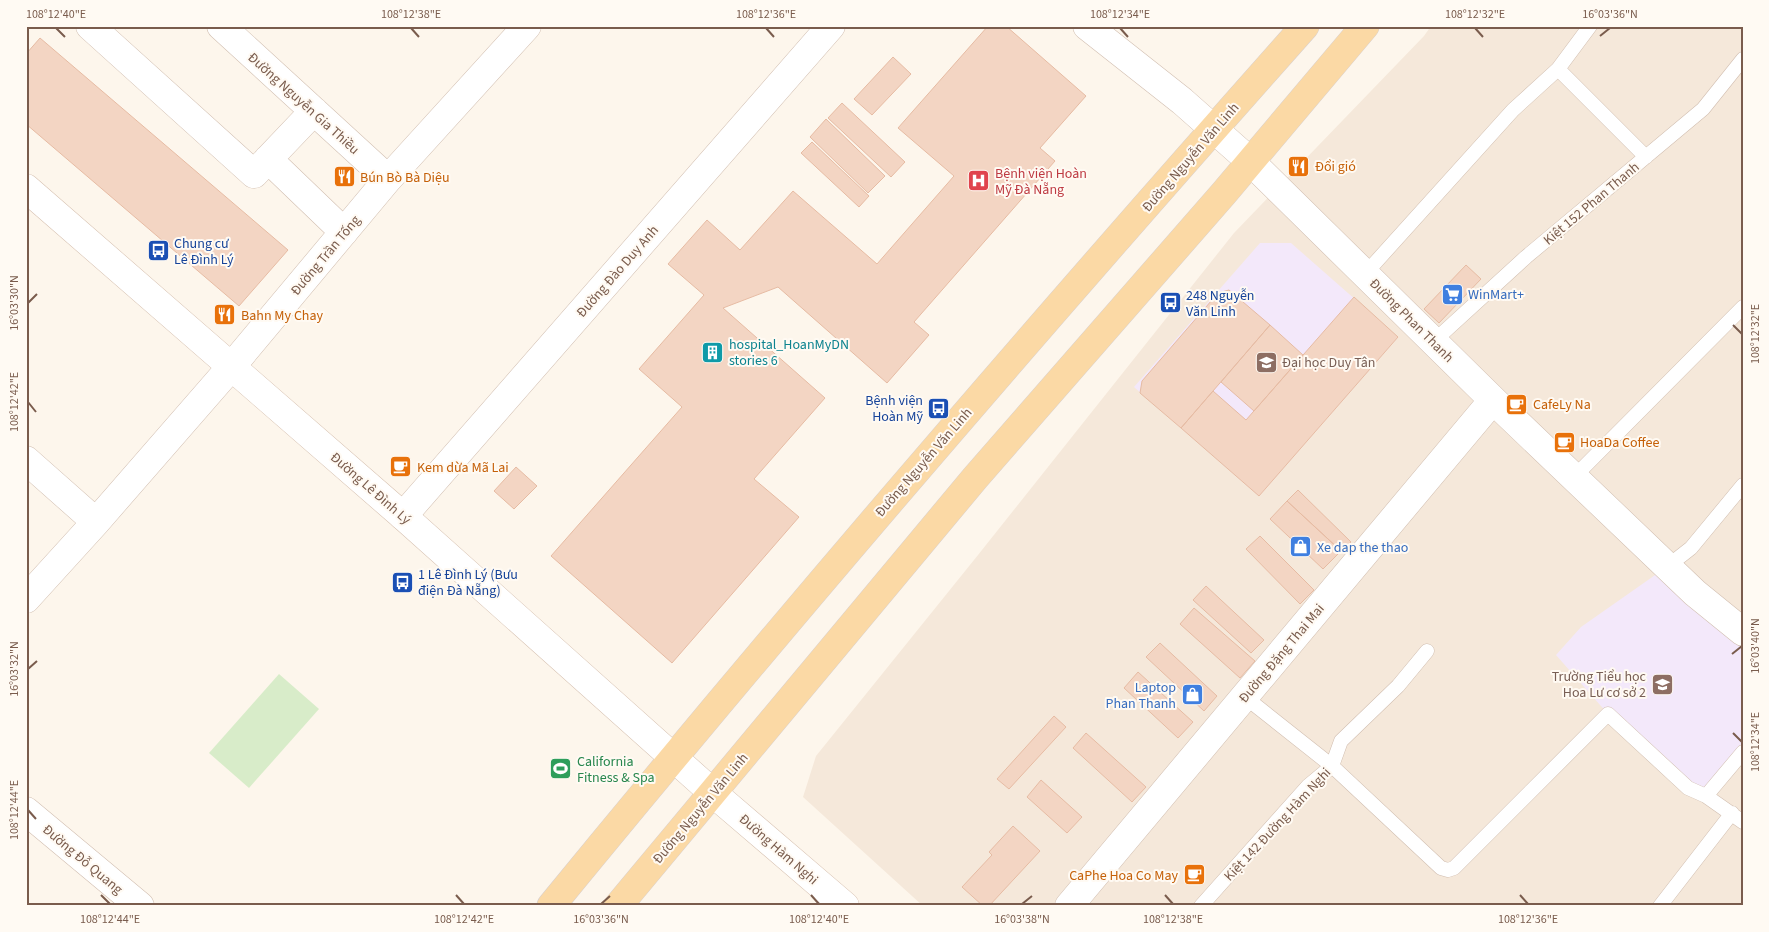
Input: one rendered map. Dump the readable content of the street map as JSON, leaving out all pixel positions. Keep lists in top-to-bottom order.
{
  "streets": {
    "main road": ["Đường Nguyễn Văn Linh"],
    "street": [
      "Đường Nguyễn Gia Thiều",
      "Đường Trần Tống",
      "Đường Đào Duy Anh",
      "Đường Phan Thanh",
      "Đường Lê Đình Lý",
      "Đường Đặng Thai Mai",
      "Đường Hàm Nghi",
      "Đường Đỗ Quang"
    ],
    "lane": ["Kiệt 152 Phan Thanh", "Kiệt 142 Đường Hàm Nghi"]
  },
  "crossings": [
    ["Đường Nguyễn Gia Thiều", "Đường Trần Tống"],
    ["Đường Nguyễn Văn Linh", "Đường Phan Thanh"],
    ["Đường Nguyễn Văn Linh", "Đường Lê Đình Lý"],
    ["Đường Nguyễn Văn Linh", "Đường Hàm Nghi"],
    ["Kiệt 152 Phan Thanh", "Đường Phan Thanh"],
    ["Đường Trần Tống", "Đường Lê Đình Lý"],
    ["Đường Đào Duy Anh", "Đường Lê Đình Lý"],
    ["Đường Phan Thanh", "Đường Đặng Thai Mai"],
    ["Đường Lê Đình Lý", "Đường Hàm Nghi"]
  ],
  "places": {
    "restaurant": ["Đổi gió", "Bún Bò Bà Diệu", "Bahn My Chay"],
    "hospital": ["Bệnh viện Hoàn Mỹ Đà Nẵng"],
    "bus stop": [
      "Chung cư Lê Đình Lý",
      "248 Nguyễn Văn Linh",
      "Bệnh viện Hoàn Mỹ",
      "1 Lê Đình Lý (Bưu điện Đà Nẵng)"
    ],
    "supermarket": ["WinMart+"],
    "building": ["hospital_HoanMyDN stories 6"],
    "school or university": ["Đại học Duy Tân", "Trường Tiểu học Hoa Lư cơ sở 2"],
    "cafe": [
      "CafeLy Na",
      "HoaDa Coffee",
      "Kem dừa Mã Lai",
      "CaPhe Hoa Co May"
    ],
    "shop": ["Xe dap the thao", "Laptop Phan Thanh"],
    "sports": ["California Fitness & Spa"]
  },
  "coordinates": [
    "108°12'40\"E",
    "108°12'38\"E",
    "108°12'36\"E",
    "108°12'34\"E",
    "108°12'32\"E",
    "16°03'36\"N",
    "16°03'30\"N",
    "108°12'42\"E",
    "16°03'40\"N",
    "16°03'32\"N",
    "108°12'44\"E",
    "16°03'38\"N"
  ]
}
